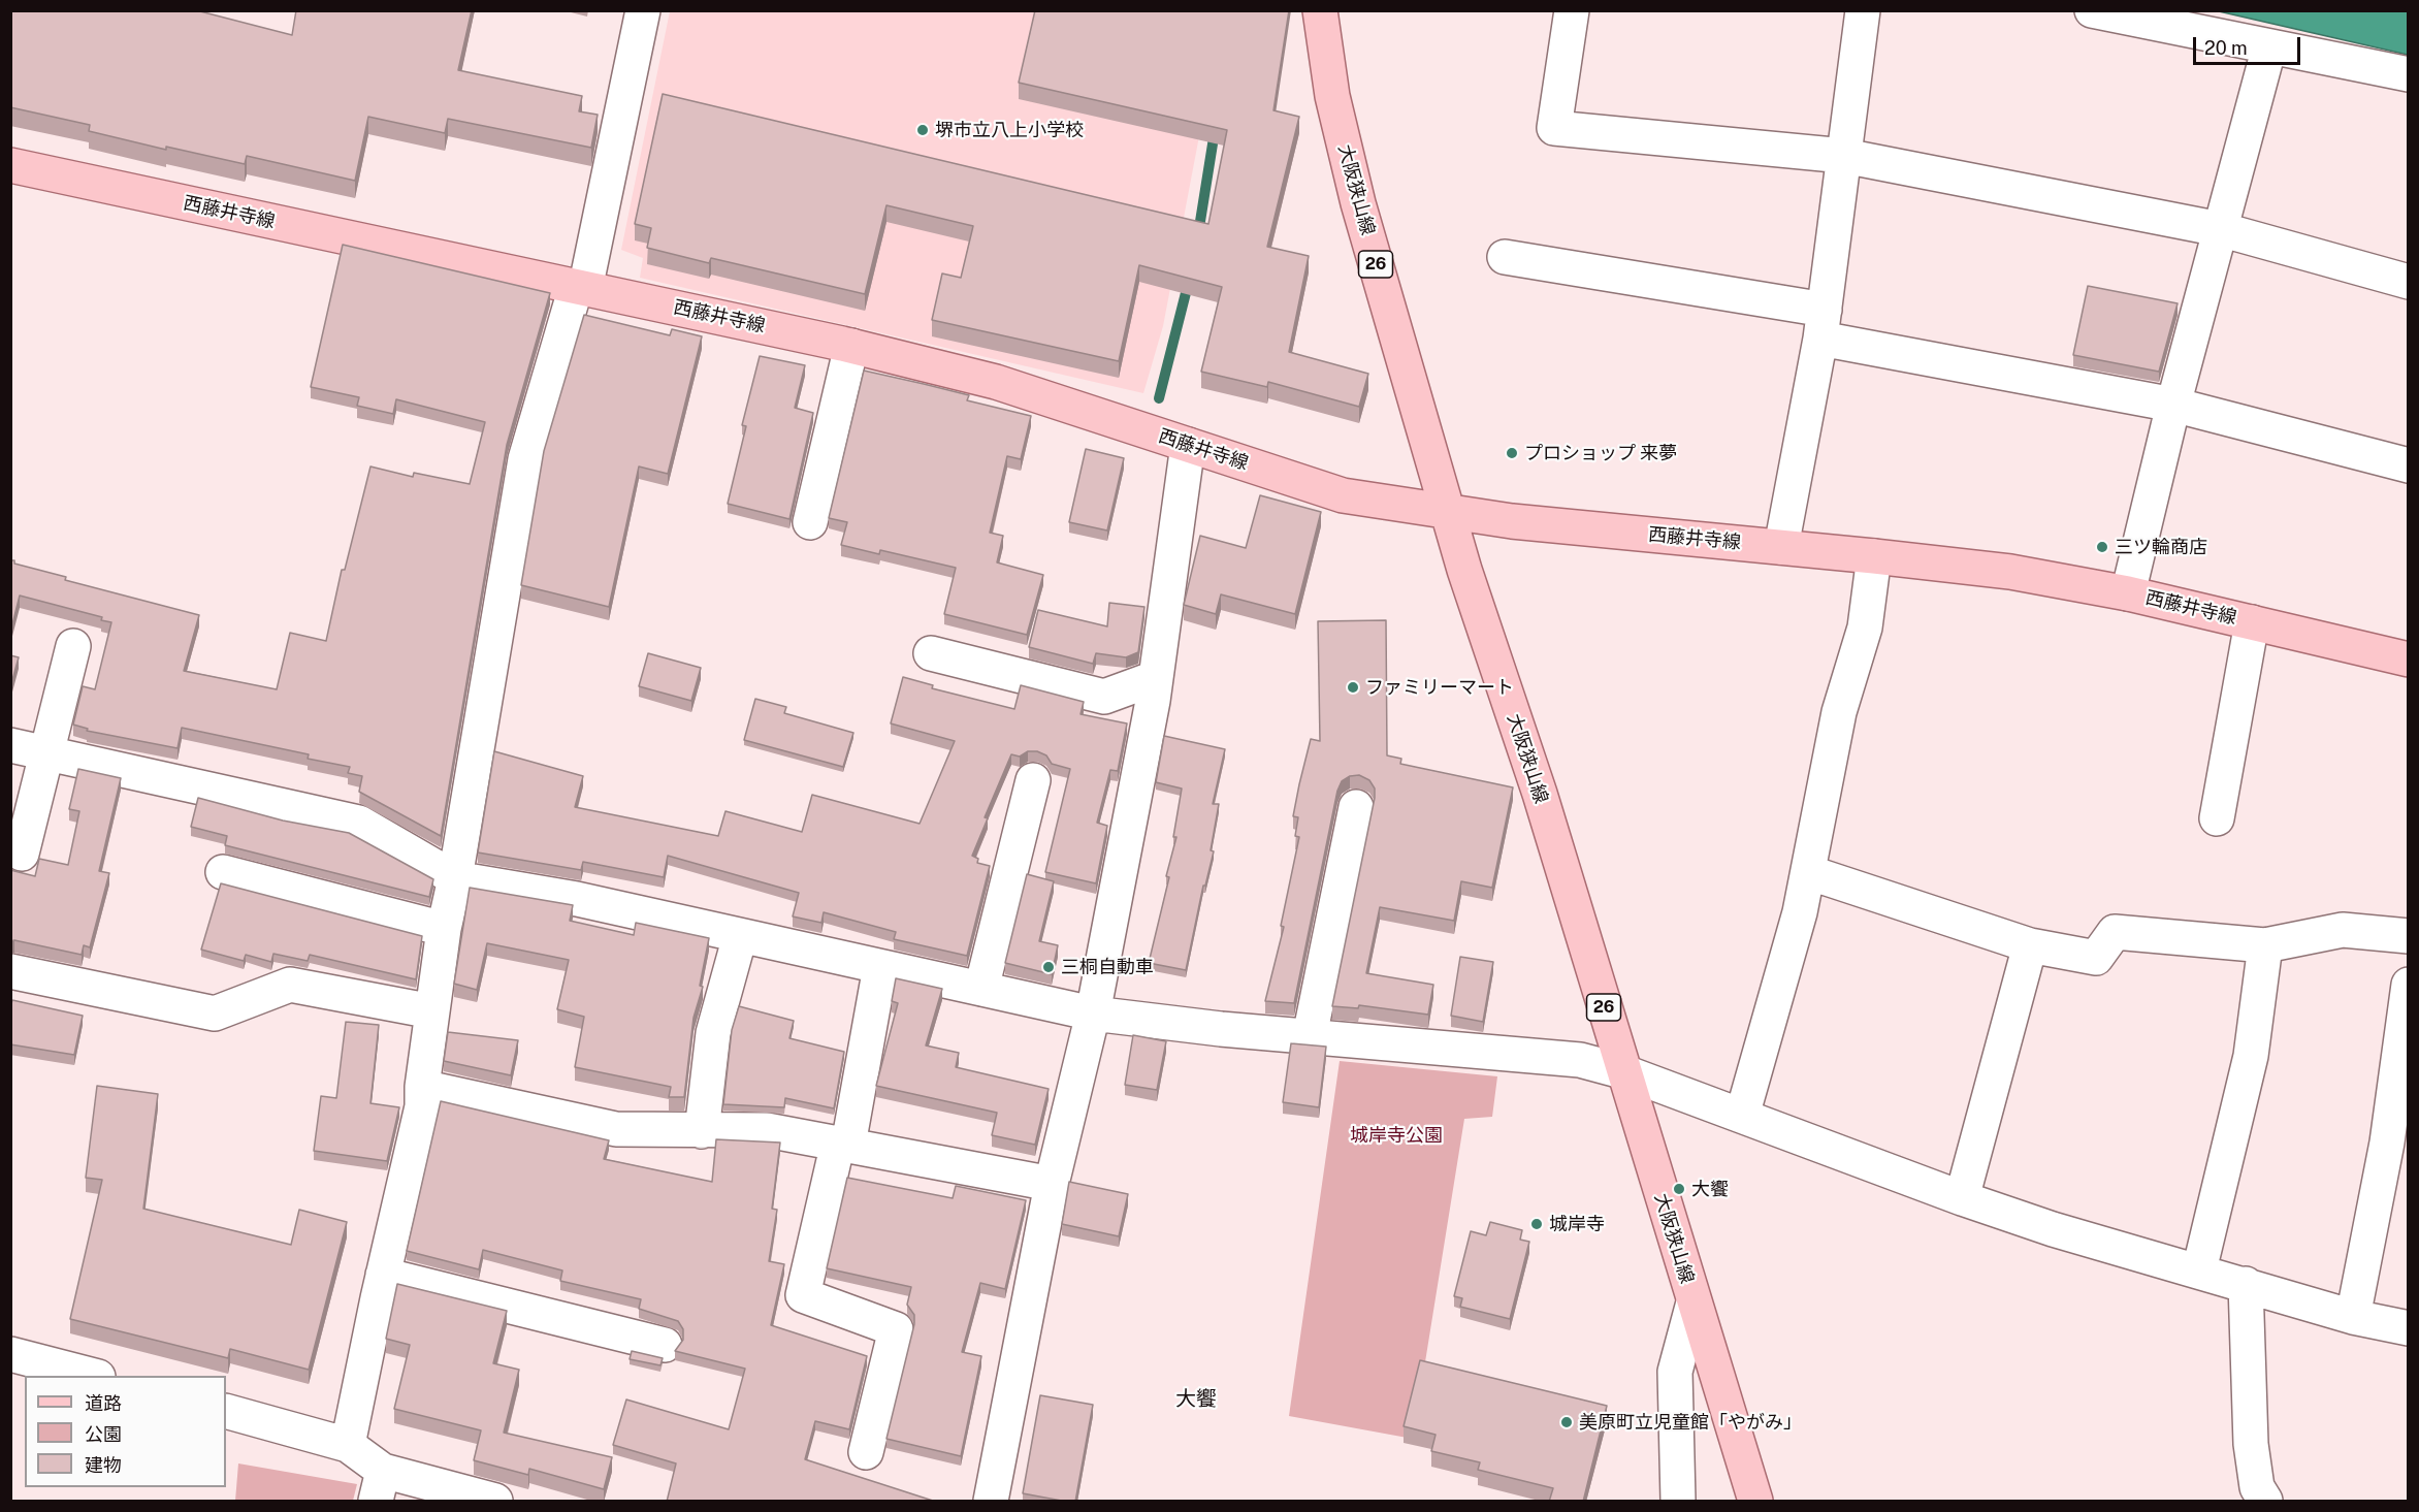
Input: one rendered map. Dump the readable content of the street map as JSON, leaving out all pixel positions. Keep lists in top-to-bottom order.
{
  "streets": {
    "main road": ["大阪狭山線", "西藤井寺線", "26"]
  },
  "crossings": [
    ["大阪狭山線", "西藤井寺線"]
  ],
  "districts": ["大饗"],
  "parks": ["城岸寺公園"],
  "places": [
    "堺市立八上小学校",
    "プロショップ 来夢",
    "三ツ輪商店",
    "ファミリーマート",
    "三桐自動車",
    "大饗",
    "城岸寺",
    "美原町立児童館「やがみ」"
  ],
  "legend": ["道路", "公園", "建物"],
  "scale_bar": "20 m"
}
